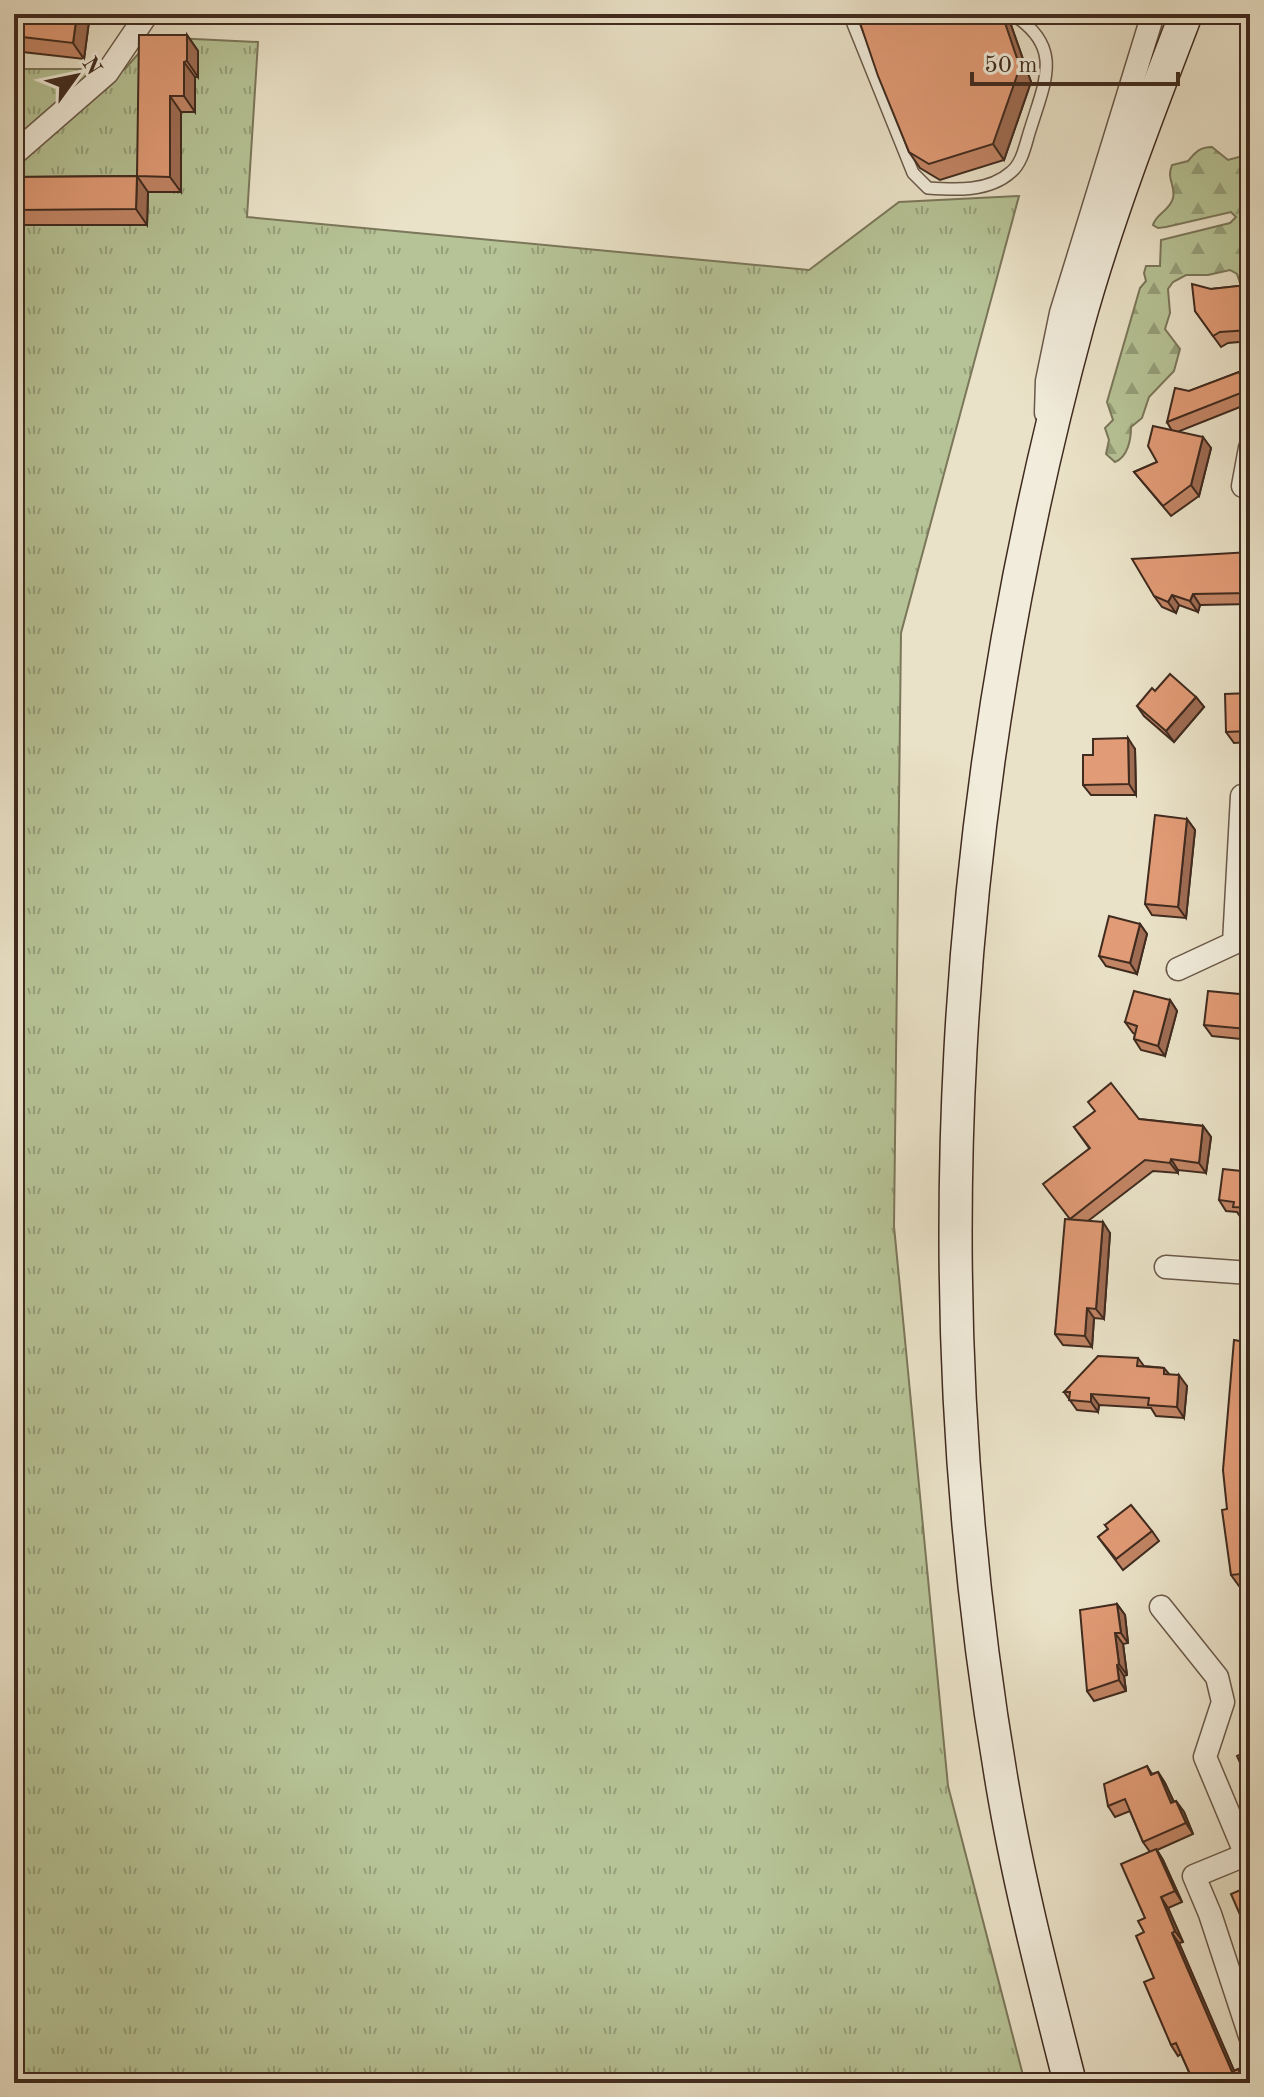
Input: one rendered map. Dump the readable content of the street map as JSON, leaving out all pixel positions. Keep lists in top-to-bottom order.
{
  "scale_bar": "50 m",
  "north": "top right"
}
